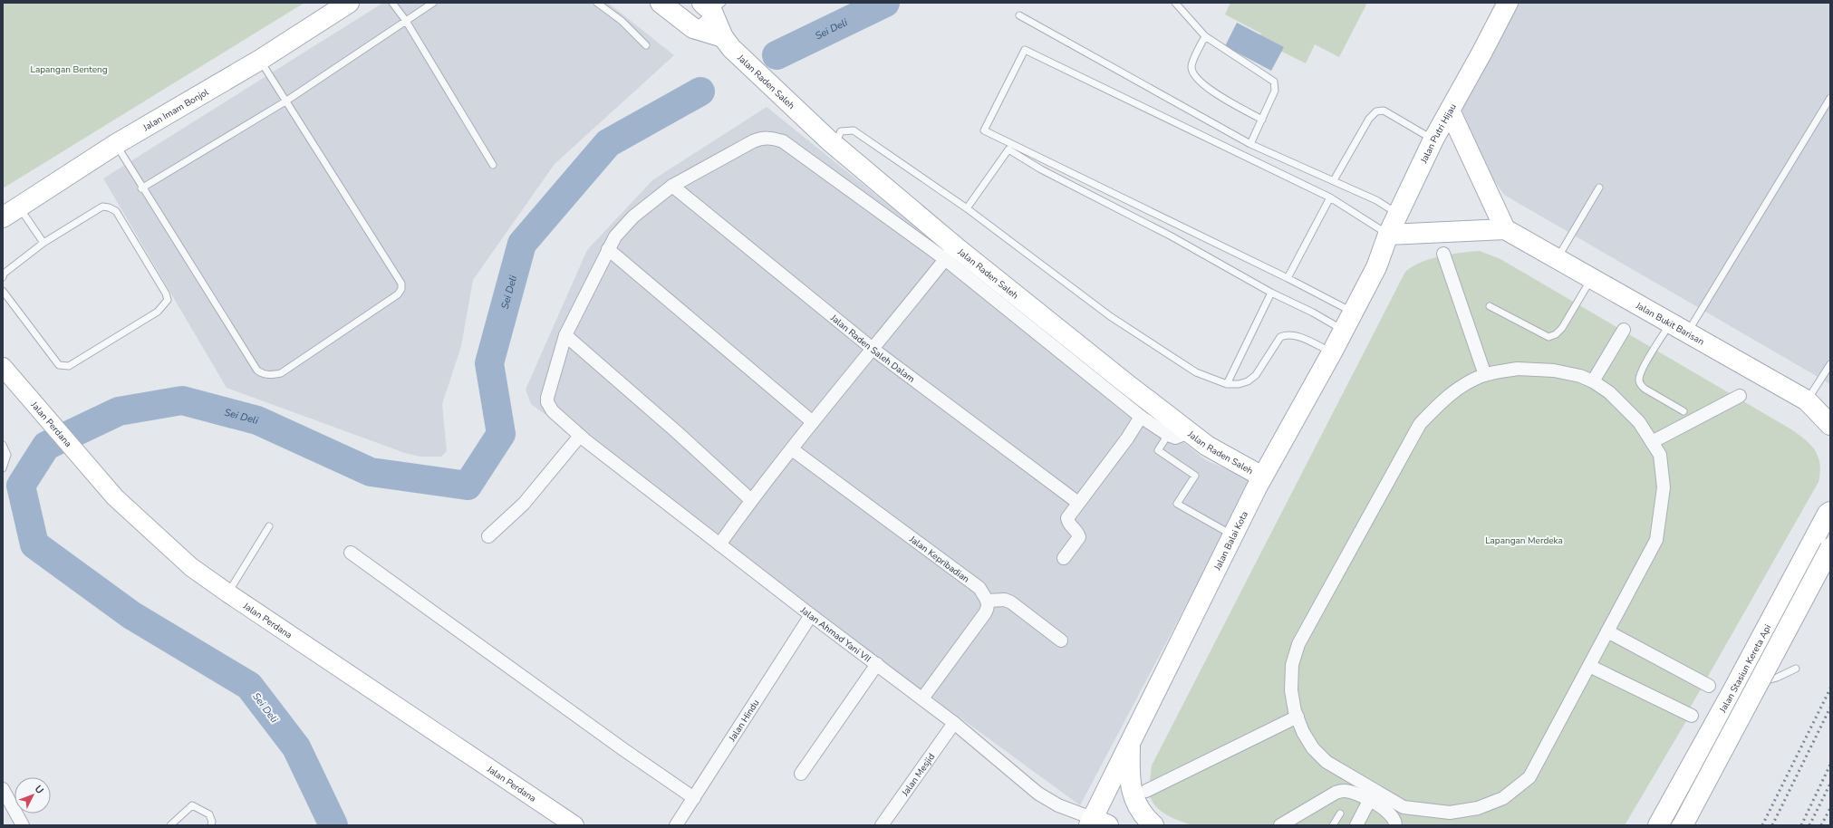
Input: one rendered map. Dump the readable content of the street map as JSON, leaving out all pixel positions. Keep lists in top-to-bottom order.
{
  "streets": {
    "main road": [
      "Jalan Raden Saleh",
      "Jalan Imam Bonjol",
      "Jalan Putri Hijau",
      "Jalan Bukit Barisan",
      "Jalan Perdana",
      "Jalan Balai Kota",
      "Jalan Stasiun Kereta Api"
    ],
    "street": [
      "Jalan Raden Saleh Dalam",
      "Jalan Kepribadian",
      "Jalan Ahmad Yani VII",
      "Jalan Hindu",
      "Jalan Mesjid"
    ]
  },
  "crossings": [
    ["Jalan Raden Saleh", "Jalan Balai Kota"],
    ["Jalan Putri Hijau", "Jalan Balai Kota"],
    ["Jalan Balai Kota", "Jalan Ahmad Yani VII"],
    ["Jalan Ahmad Yani VII", "Jalan Hindu"],
    ["Jalan Ahmad Yani VII", "Jalan Mesjid"]
  ],
  "water": ["Sei Deli"],
  "parks": ["Lapangan Benteng", "Lapangan Merdeka"],
  "north": "top right"
}
